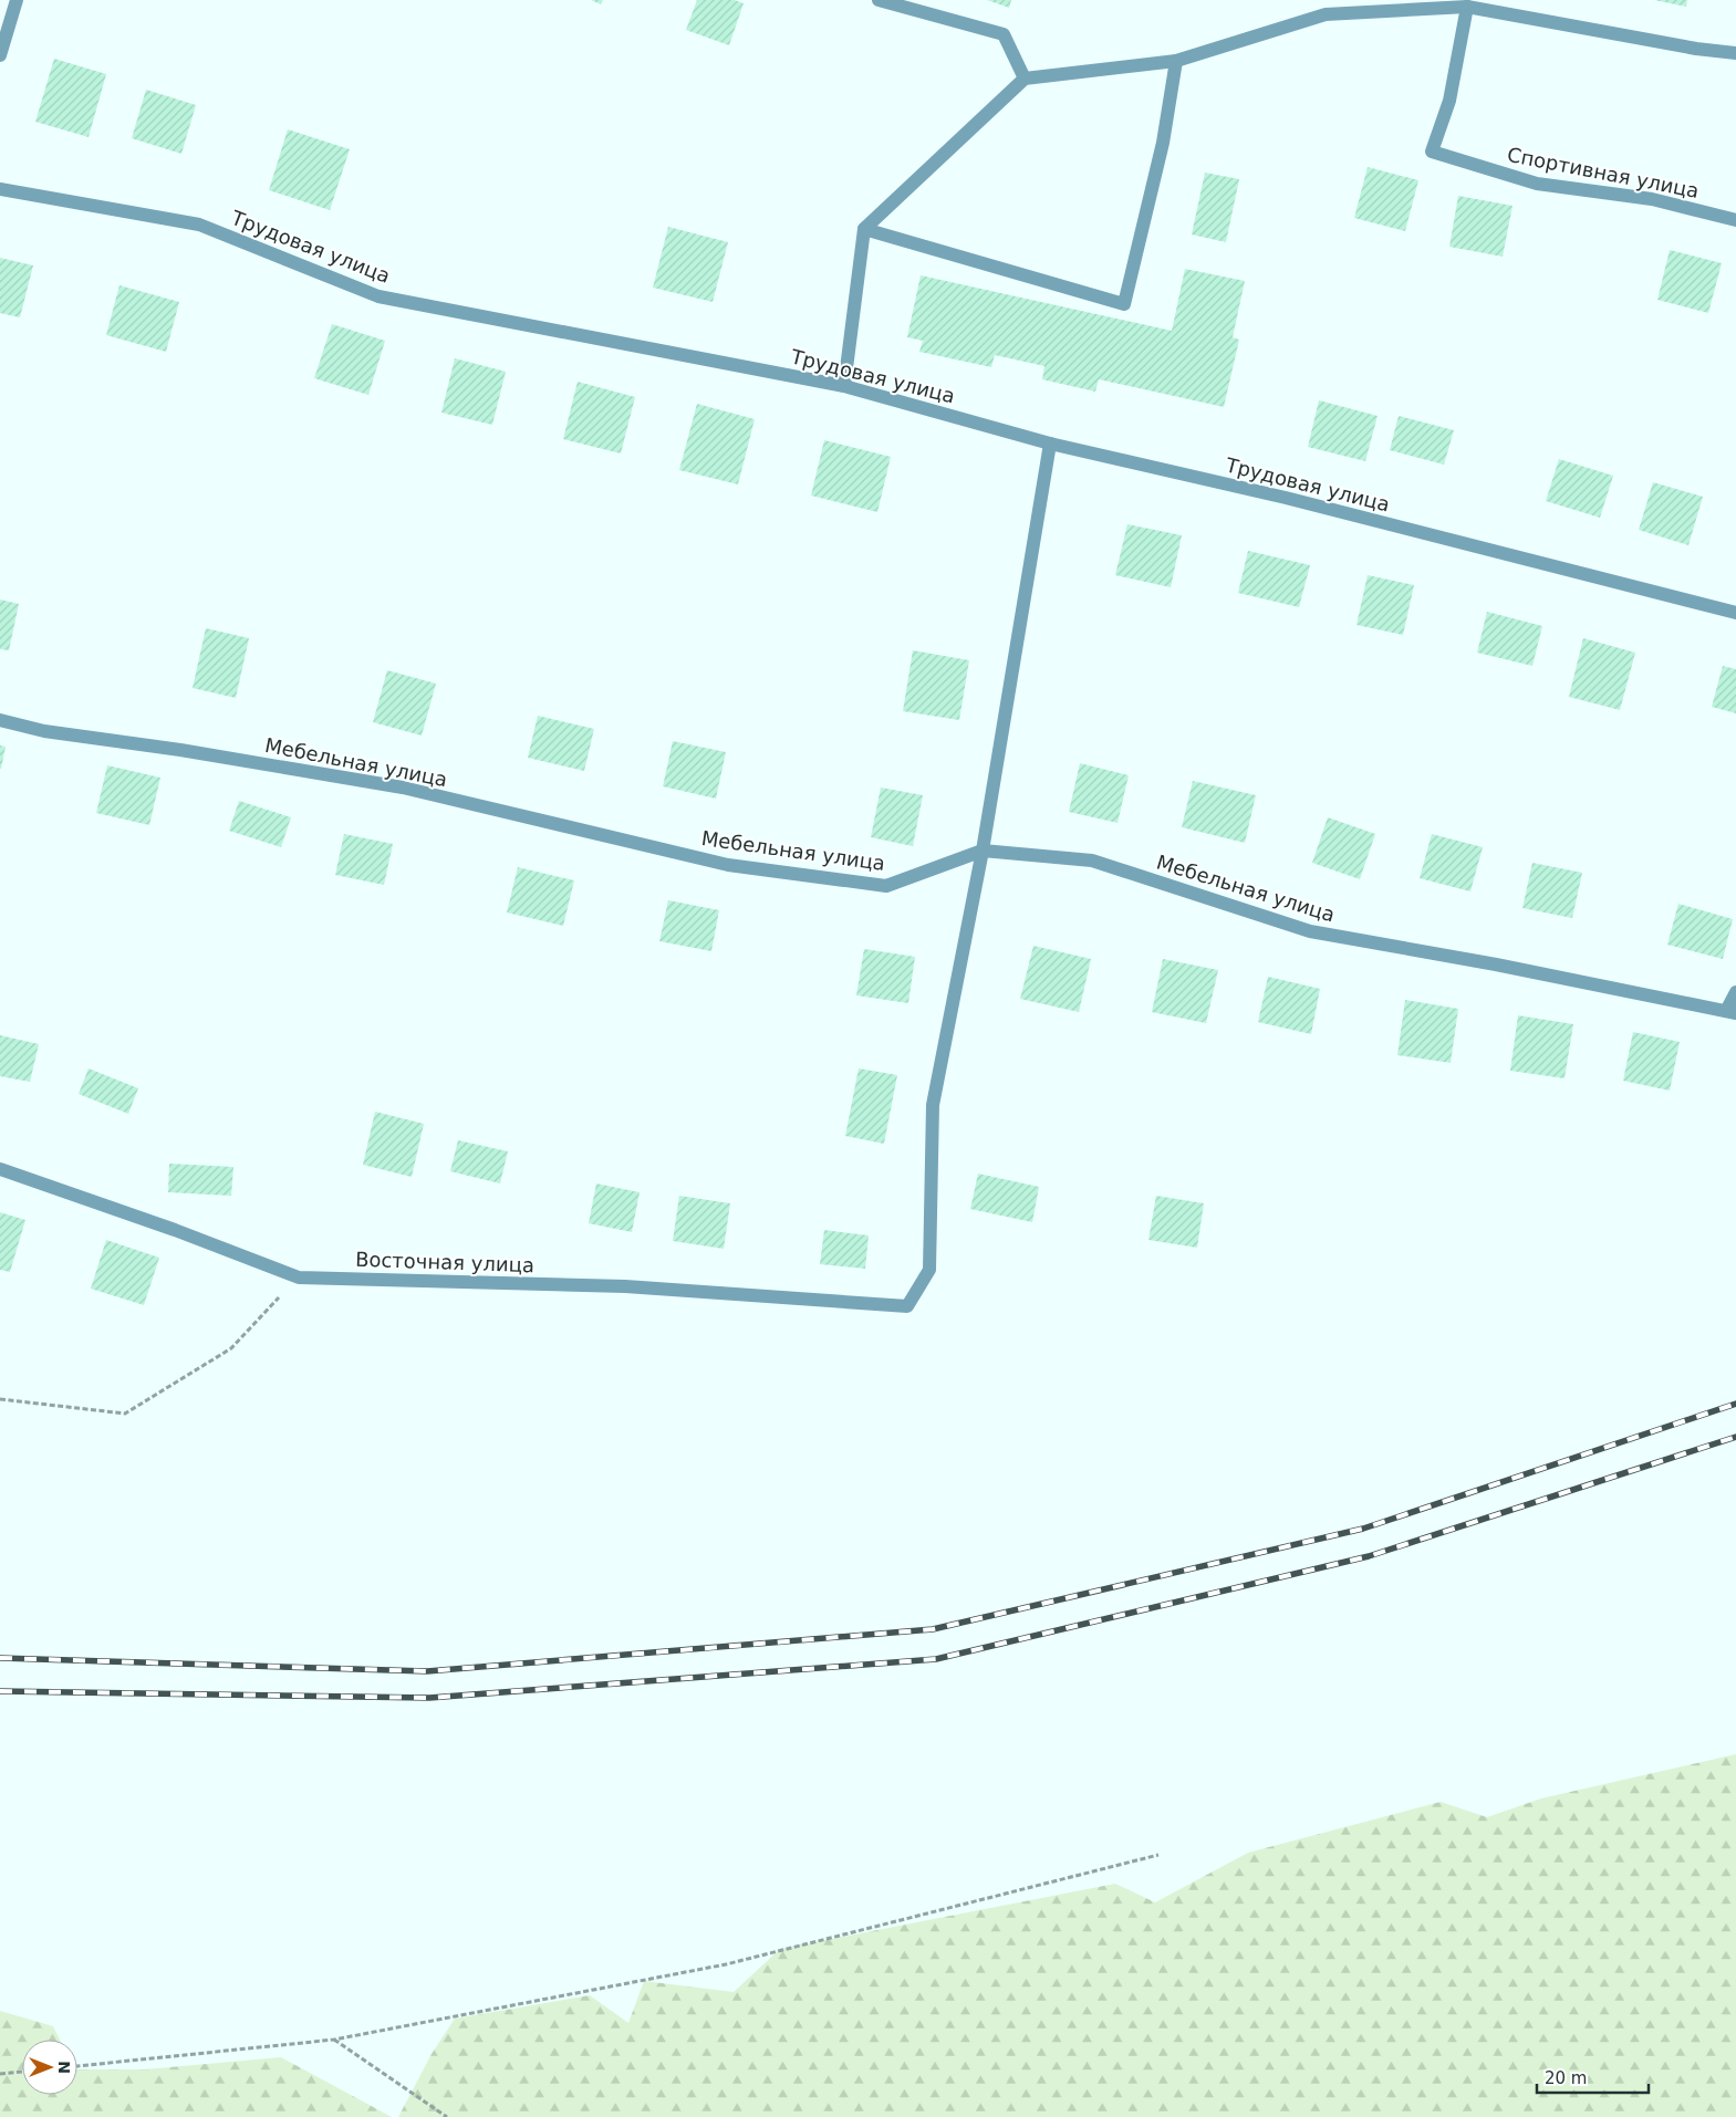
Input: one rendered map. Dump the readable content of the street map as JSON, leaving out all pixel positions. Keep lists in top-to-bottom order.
{
  "streets": {
    "street": [
      "Спортивная улица",
      "Трудовая улица",
      "Мебельная улица",
      "Восточная улица"
    ]
  },
  "crossings": [
    ["Мебельная улица", "Восточная улица"]
  ],
  "scale_bar": "20 m",
  "north": "right"
}
